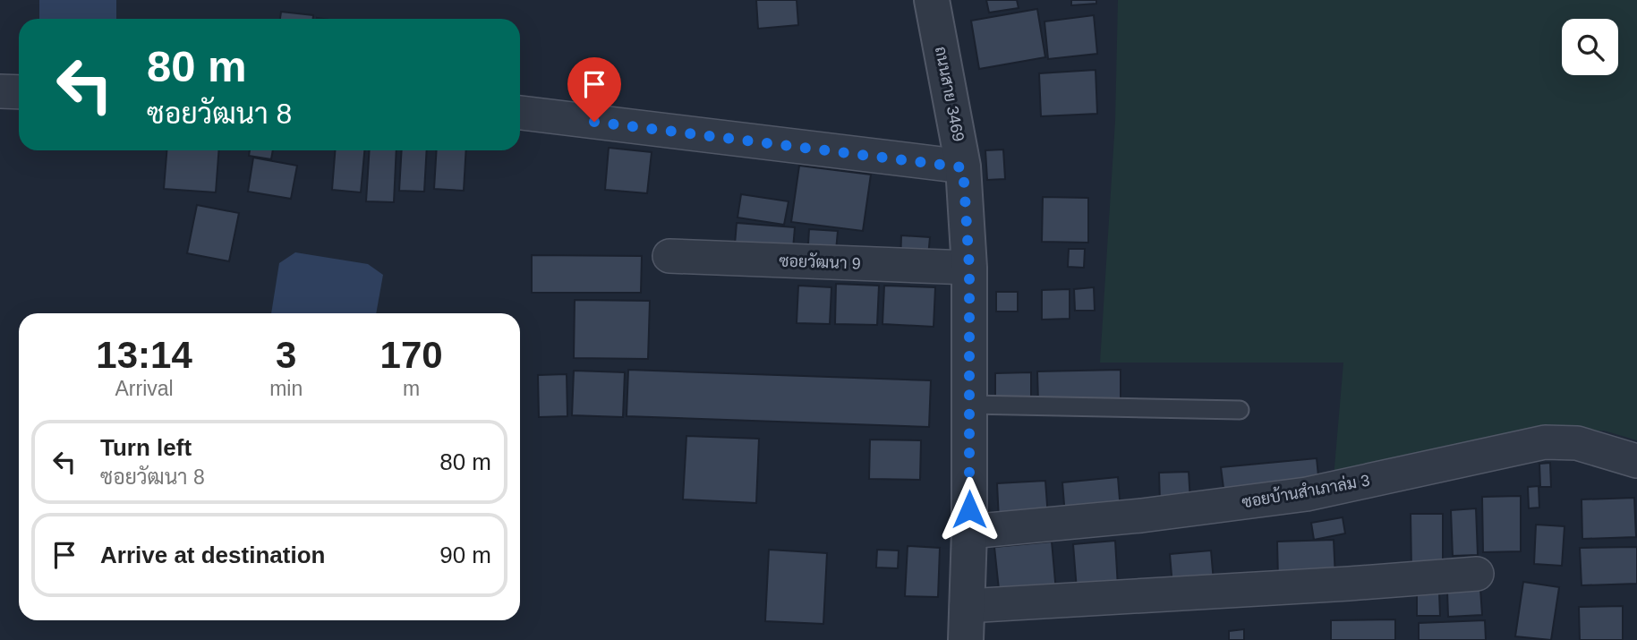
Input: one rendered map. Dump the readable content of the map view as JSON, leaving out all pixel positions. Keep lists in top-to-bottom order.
{
  "streets": {
    "street": ["ถนนสาย 3469", "ซอยวัฒนา 9", "ซอยบ้านสำเภาล่ม 3"]
  },
  "crossings": [
    ["ถนนสาย 3469", "ซอยวัฒนา 9"],
    ["ถนนสาย 3469", "ซอยบ้านสำเภาล่ม 3"]
  ],
  "page": {
    "turn": ["80 m", "ซอยวัฒนา 8"],
    "eta": [
      "13:14",
      "Arrival",
      "3",
      "min",
      "170",
      "m"
    ],
    "list": [
      {
        "name": "Turn left",
        "note": "ซอยวัฒนา 8",
        "value": "80 m"
      },
      {
        "name": "Arrive at destination",
        "value": "90 m"
      }
    ]
  }
}
